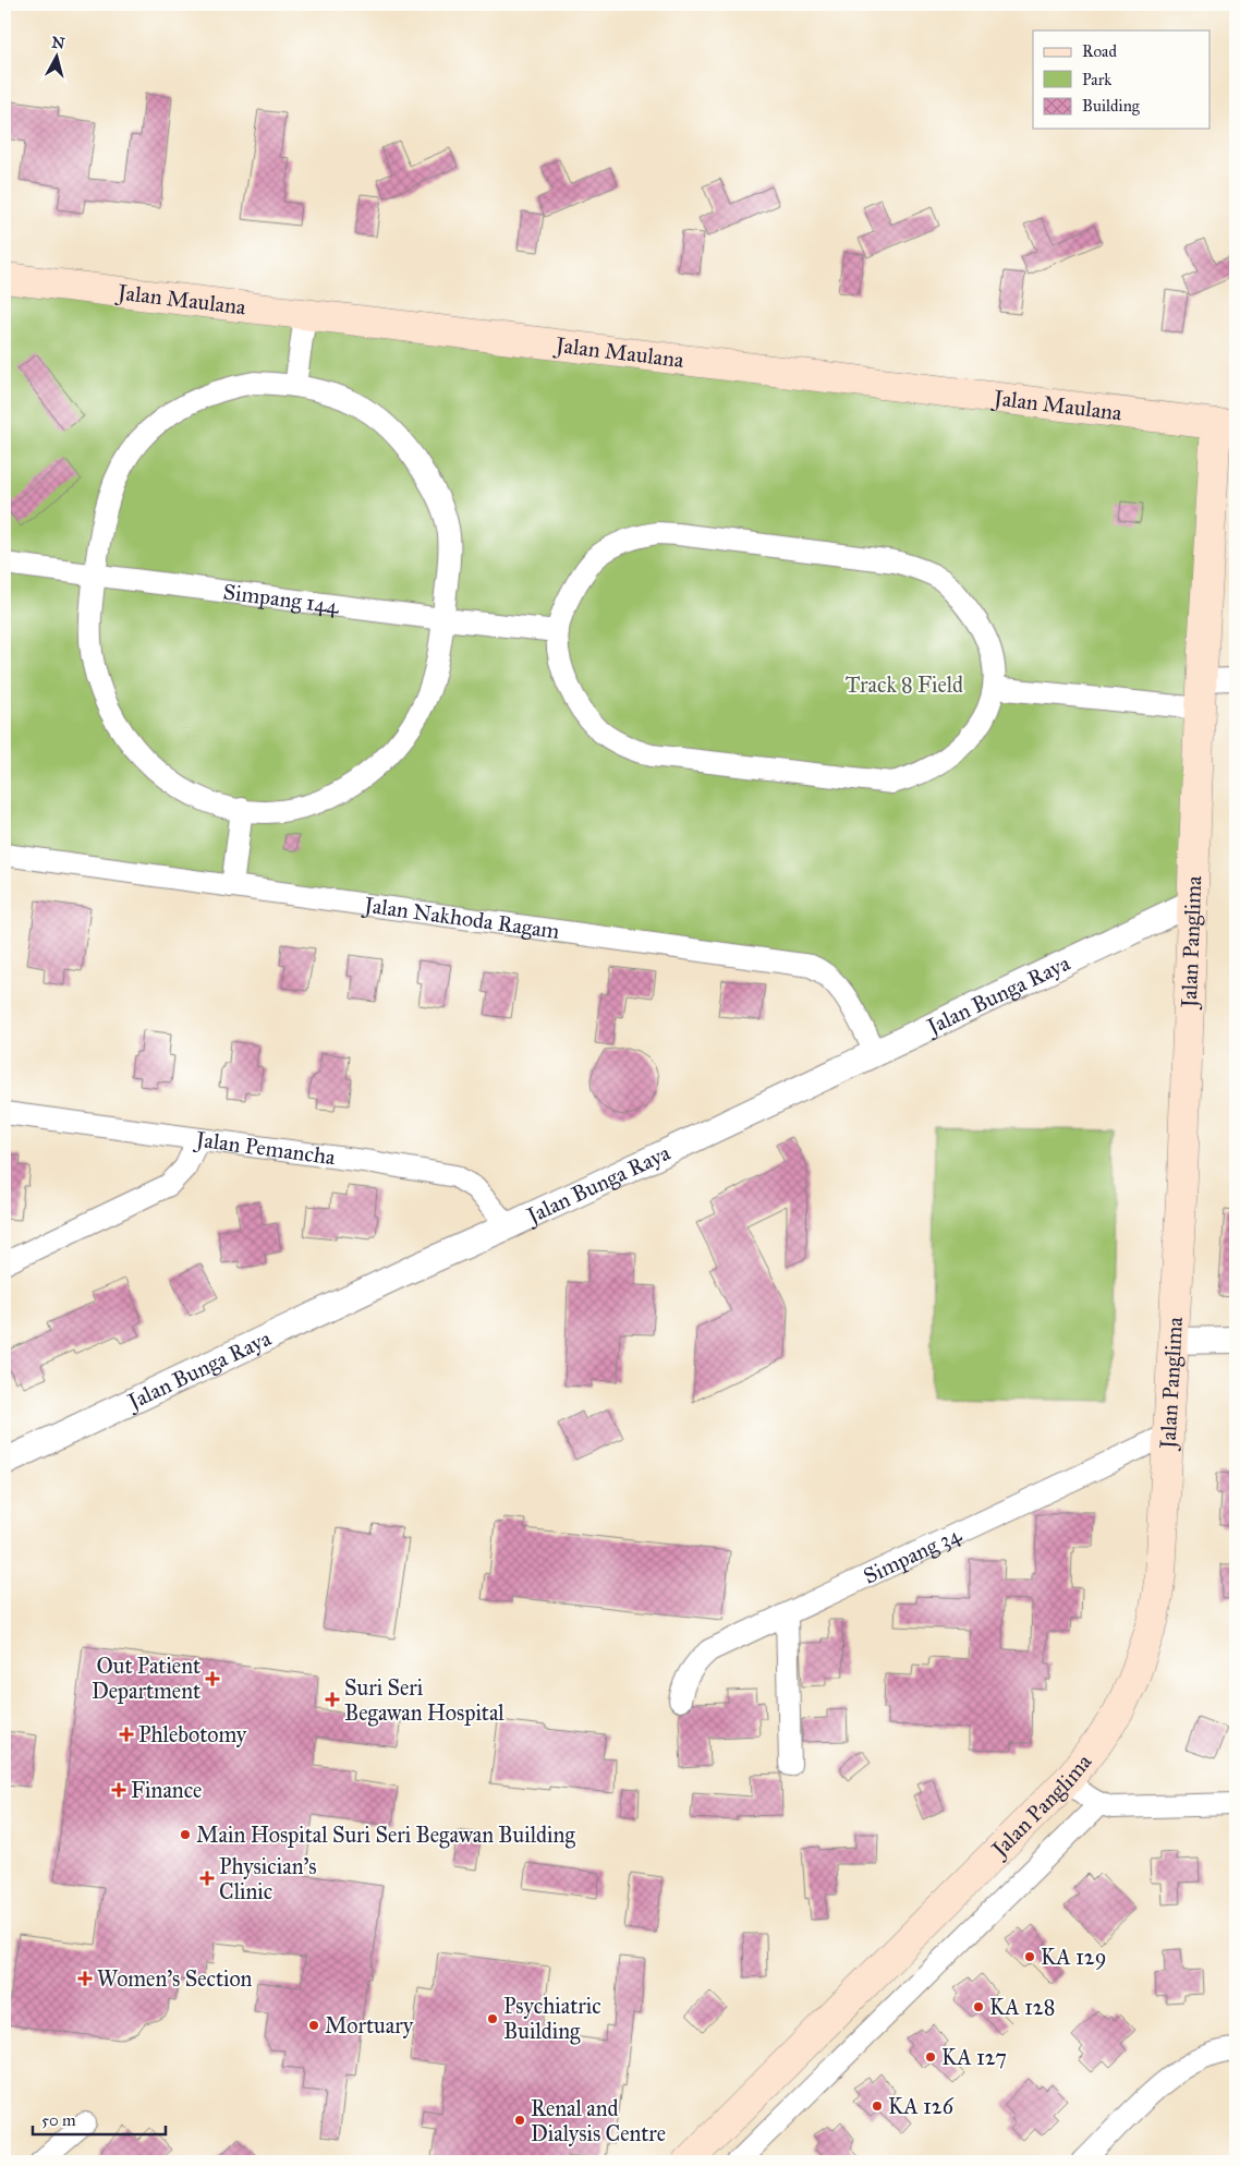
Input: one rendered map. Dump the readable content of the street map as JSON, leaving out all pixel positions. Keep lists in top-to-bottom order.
{
  "streets": {
    "main road": ["Jalan Maulana", "Jalan Panglima"],
    "street": [
      "Simpang 144",
      "Jalan Nakhoda Ragam",
      "Jalan Bunga Raya",
      "Jalan Pemancha",
      "Simpang 34"
    ]
  },
  "crossings": [
    ["Jalan Maulana", "Jalan Panglima"],
    ["Jalan Nakhoda Ragam", "Jalan Bunga Raya"],
    ["Jalan Panglima", "Jalan Bunga Raya"],
    ["Jalan Panglima", "Simpang 34"],
    ["Jalan Bunga Raya", "Jalan Pemancha"]
  ],
  "parks": ["Track 8 Field"],
  "places": {
    "health": [
      "Out Patient Department",
      "Suri Seri Begawan Hospital",
      "Phlebotomy",
      "Finance",
      "Physician's Clinic",
      "Women's Section"
    ],
    "other": [
      "Main Hospital Suri Seri Begawan Building",
      "KA 129",
      "KA 128",
      "Psychiatric Building",
      "Mortuary",
      "KA 127",
      "KA 126",
      "Renal and Dialysis Centre"
    ]
  },
  "legend": ["Road", "Park", "Building"],
  "scale_bar": "50 m",
  "north": "top"
}
